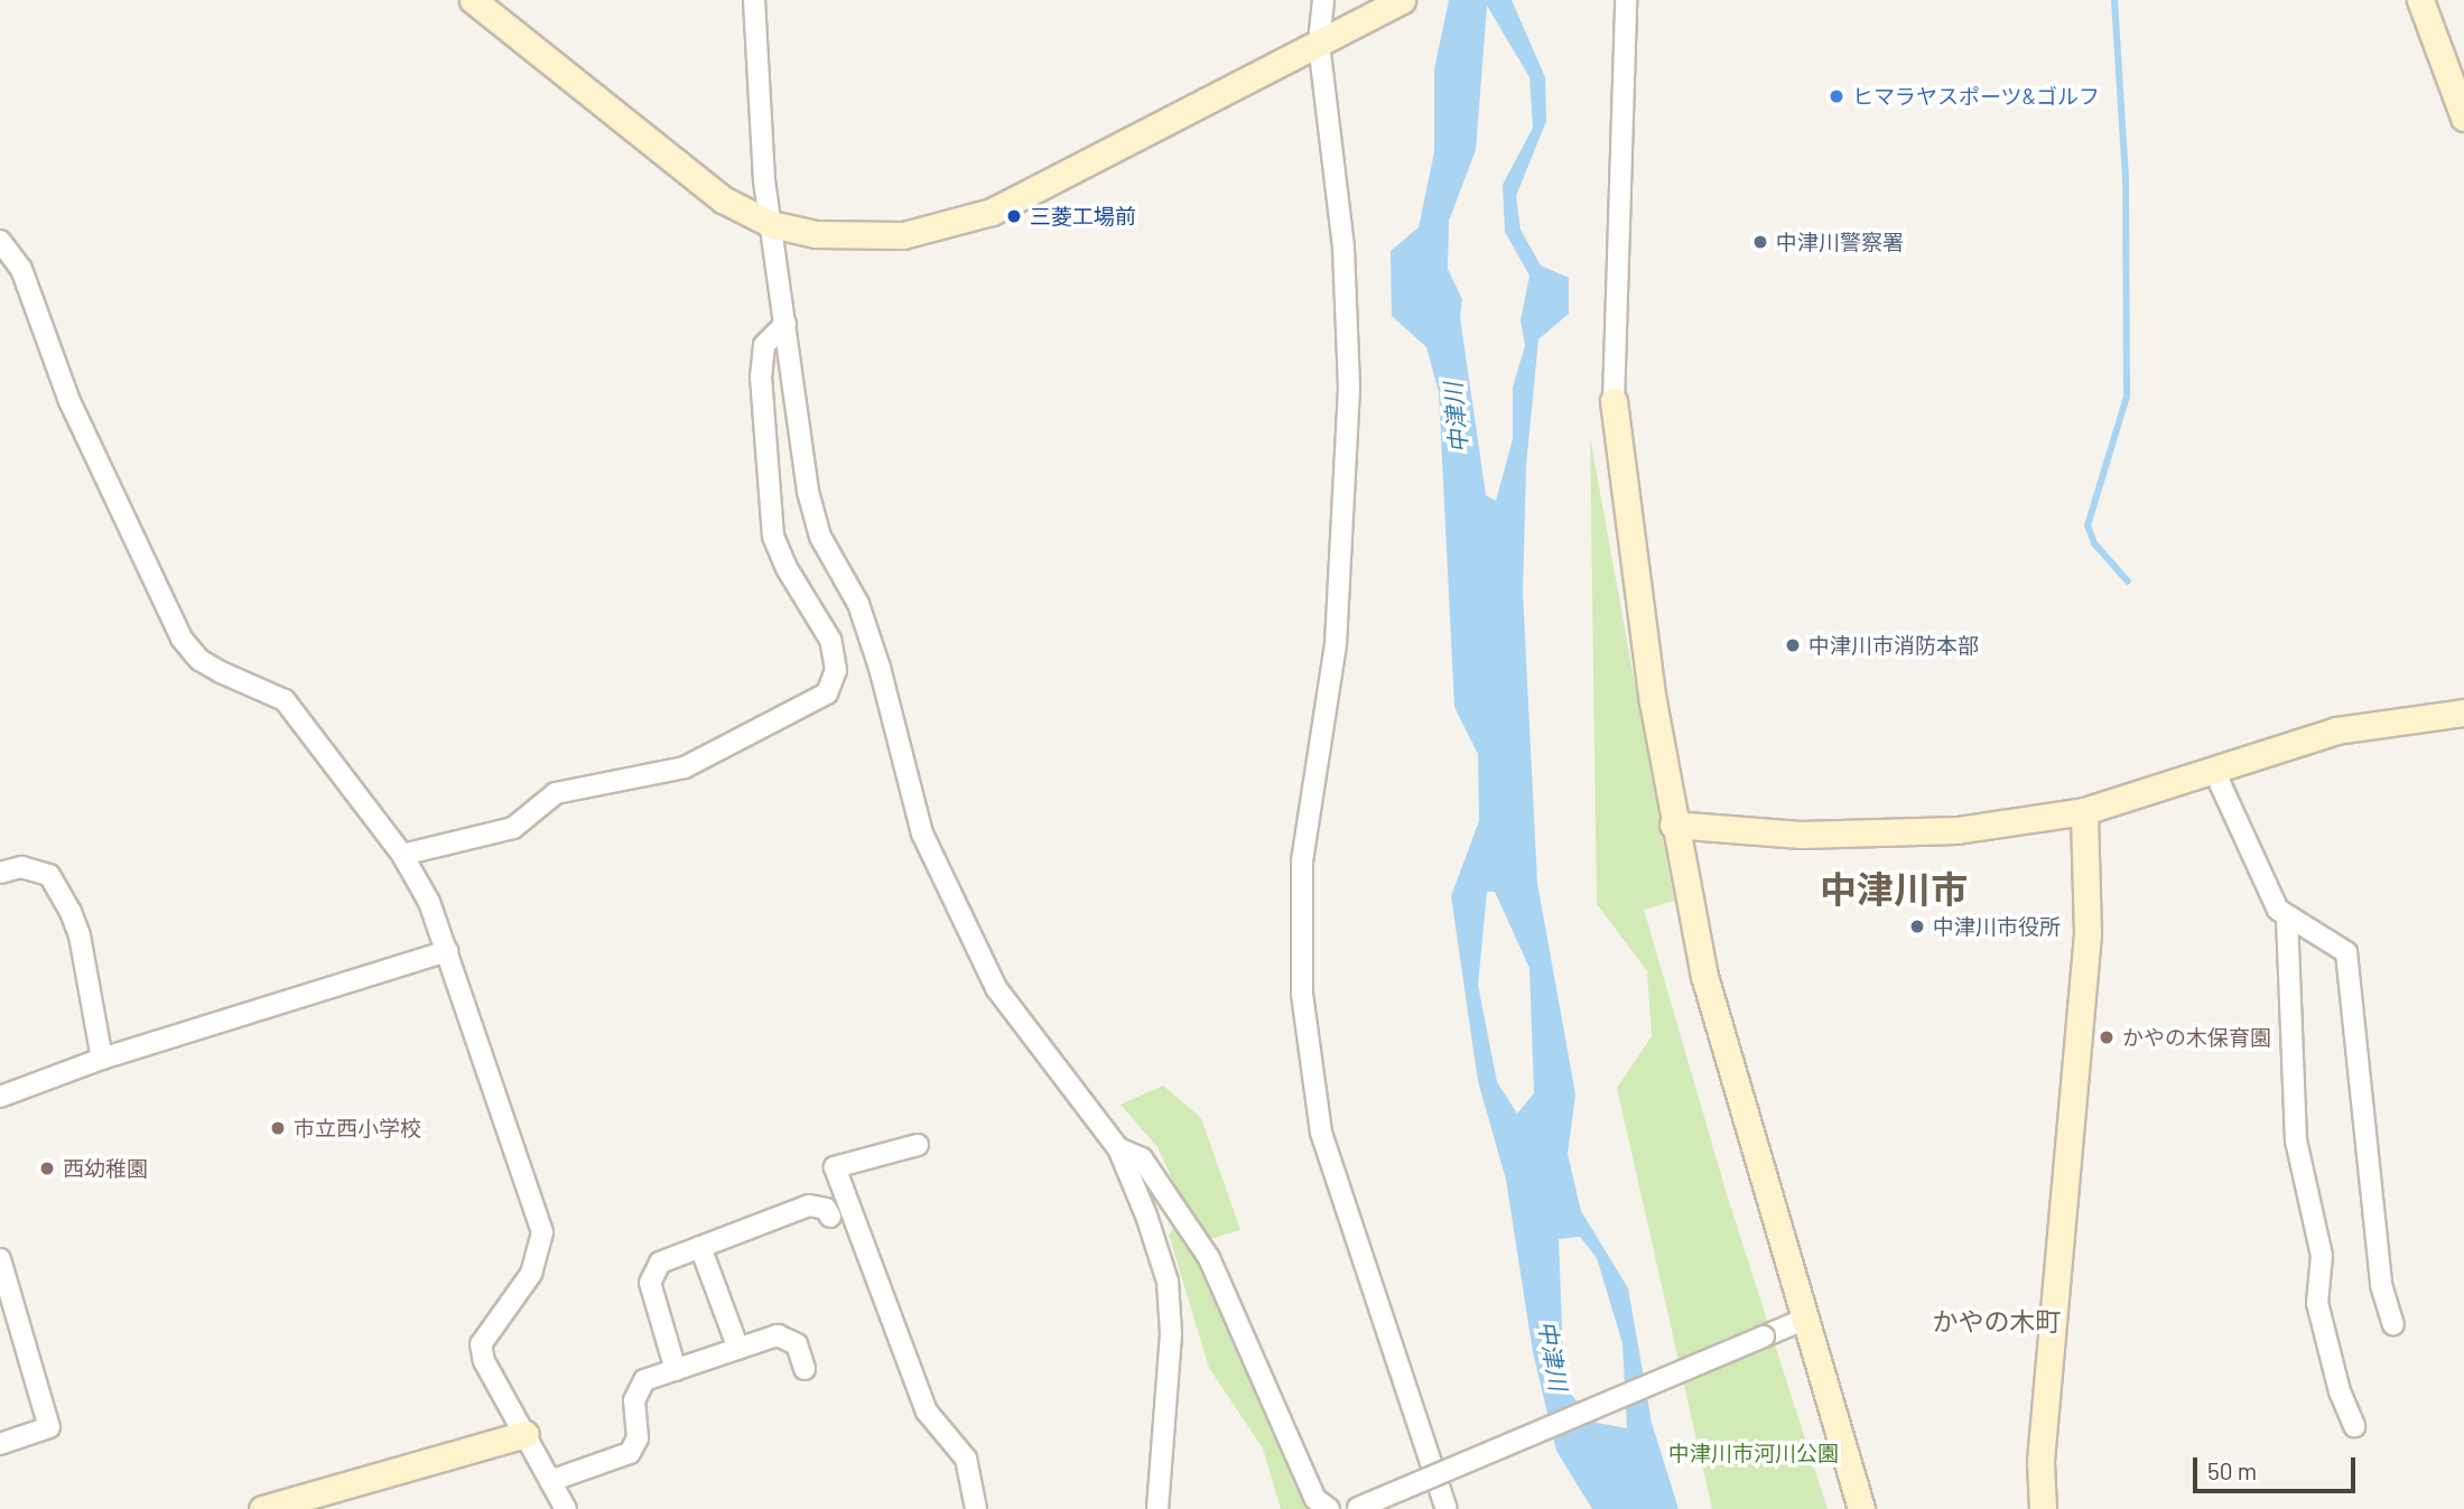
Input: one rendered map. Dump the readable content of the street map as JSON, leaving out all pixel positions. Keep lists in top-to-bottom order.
{
  "districts": ["中津川市", "かやの木町"],
  "water": ["中津川"],
  "parks": ["中津川市河川公園"],
  "places": [
    "ヒマラヤスポーツ&ゴルフ",
    "三菱工場前",
    "中津川警察署",
    "中津川市消防本部",
    "中津川市役所",
    "かやの木保育園",
    "市立西小学校",
    "西幼稚園"
  ],
  "scale_bar": "50 m"
}
